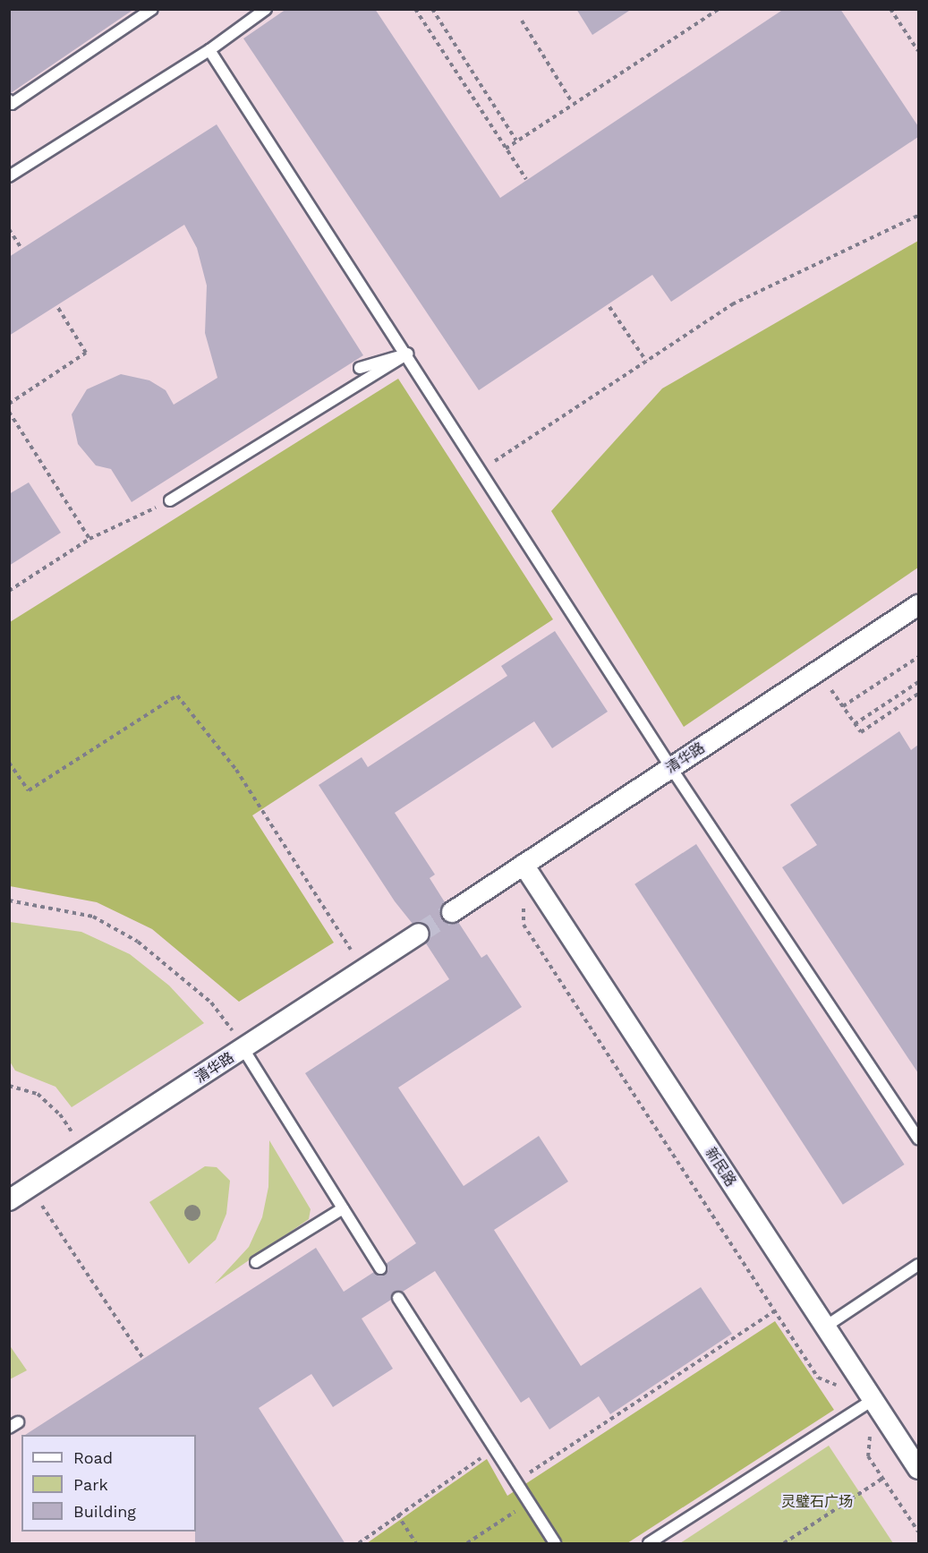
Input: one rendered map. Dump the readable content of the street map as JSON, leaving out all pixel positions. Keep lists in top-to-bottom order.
{
  "streets": {
    "street": ["清华路", "新民路"]
  },
  "crossings": [
    ["清华路", "新民路"]
  ],
  "parks": ["灵璧石广场"],
  "legend": ["Road", "Park", "Building"]
}
